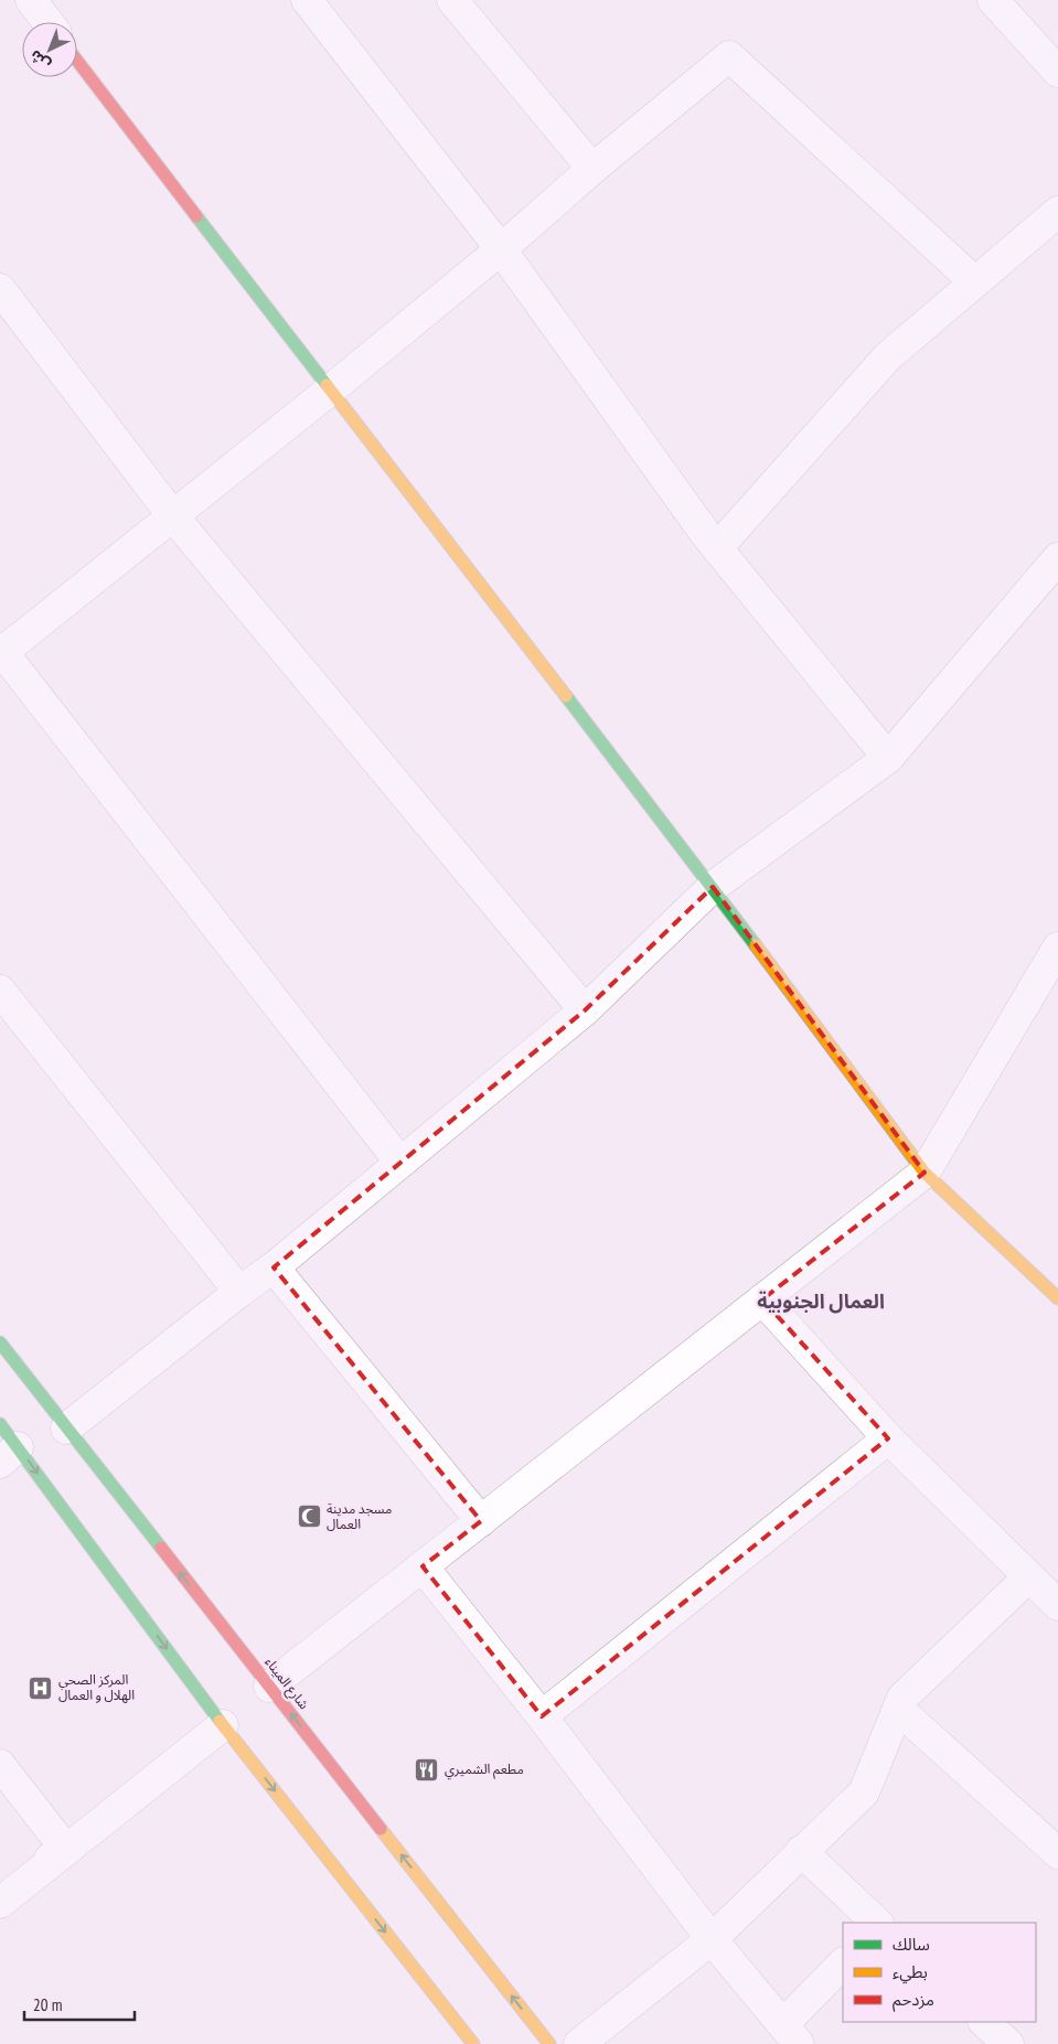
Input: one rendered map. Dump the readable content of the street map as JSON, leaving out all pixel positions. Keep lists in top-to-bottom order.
{
  "streets": {
    "main road": ["شارع الميناء"]
  },
  "districts": ["العمال الجنوبية"],
  "places": {
    "mosque": ["مسجد مدينة العمال"],
    "hospital": ["المركز الصحي الهلال و العمال"],
    "restaurant": ["مطعم الشميري"]
  },
  "legend": ["سالك", "بطيء", "مزدحم"],
  "scale_bar": "20 m",
  "north": "bottom left"
}
